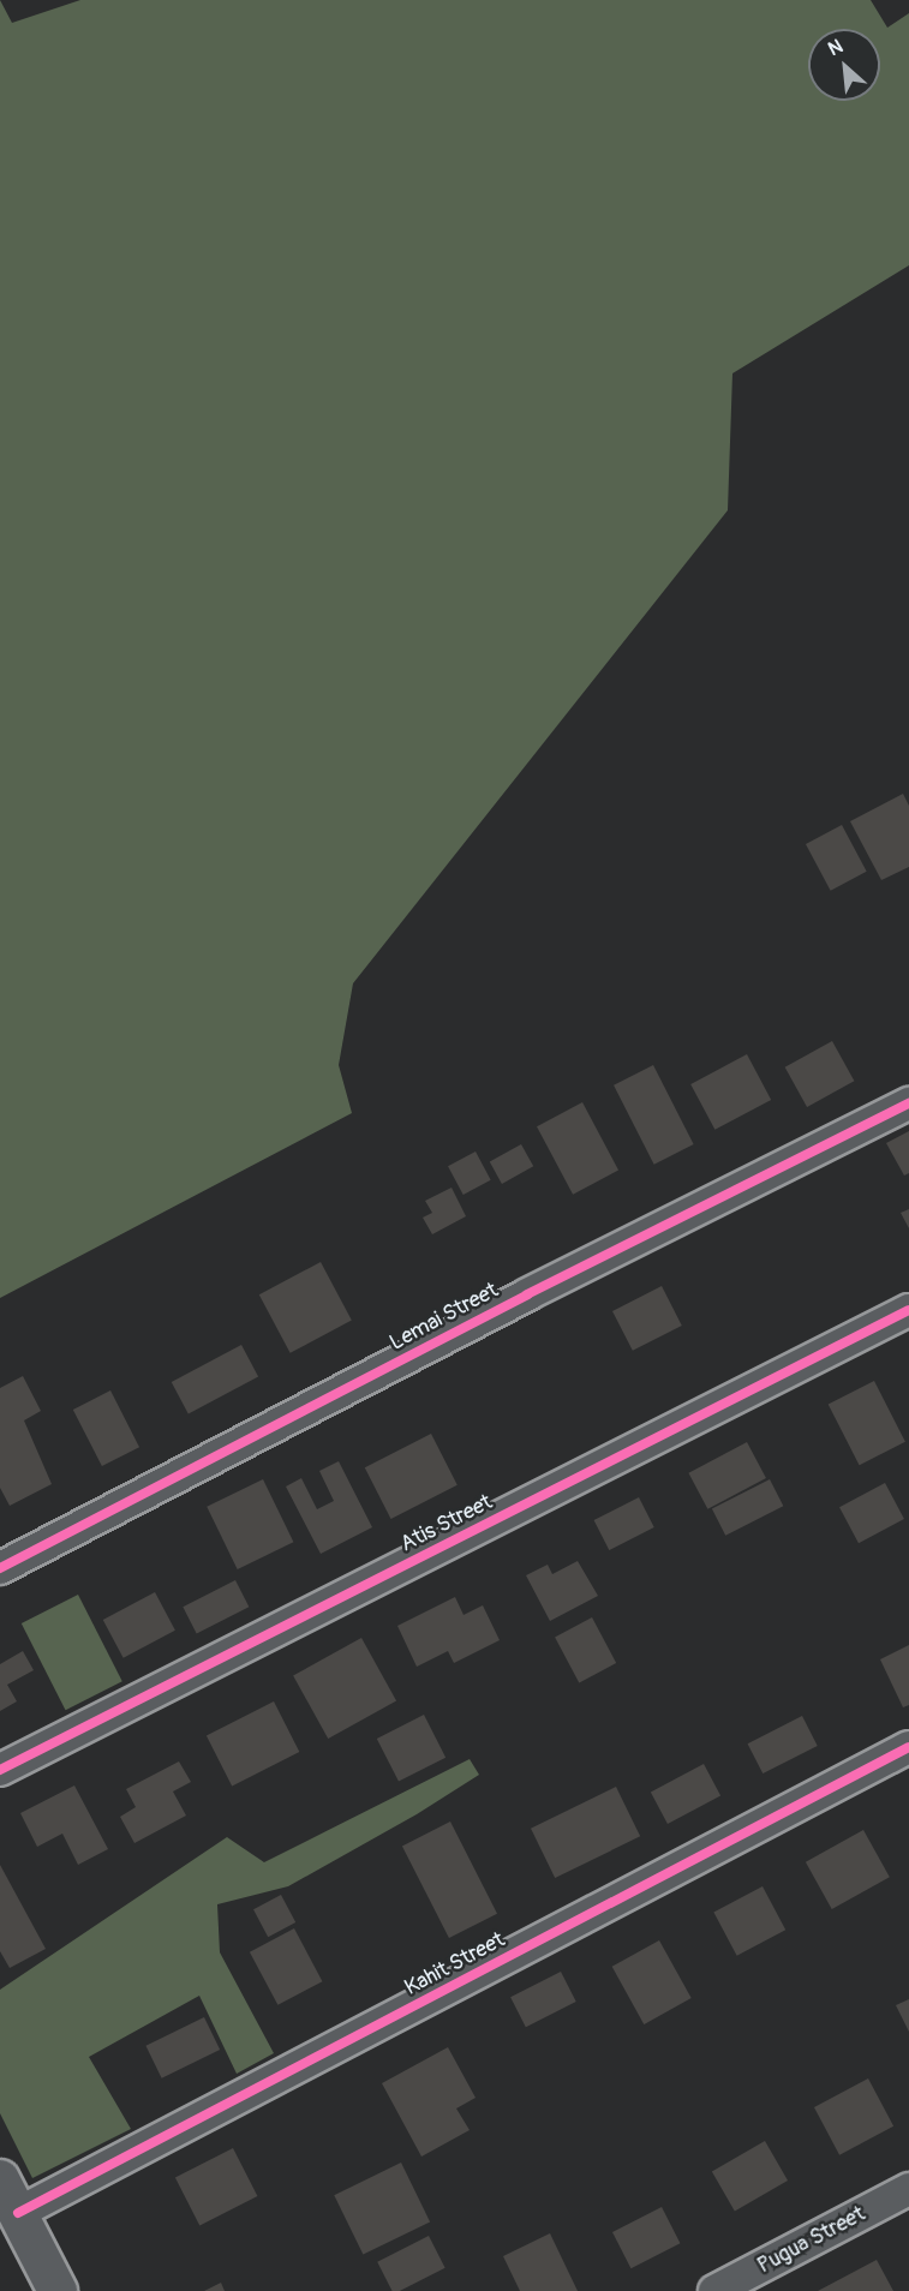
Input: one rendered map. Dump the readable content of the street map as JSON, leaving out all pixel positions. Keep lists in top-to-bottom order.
{
  "streets": {
    "street": [
      "Lemai Street",
      "Atis Street",
      "Kahit Street",
      "Pugua Street"
    ]
  },
  "north": "top left"
}
